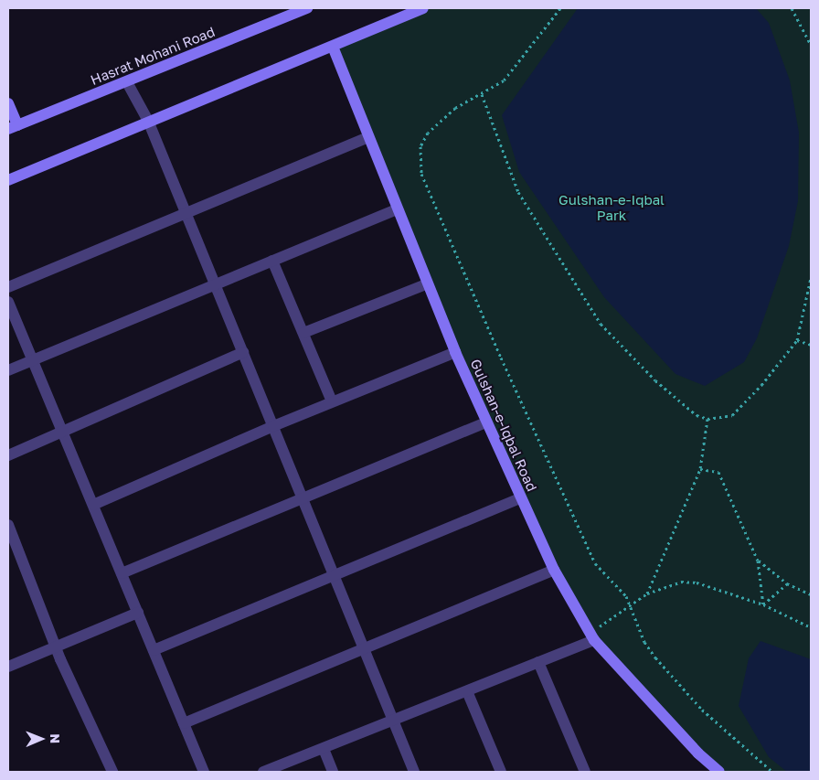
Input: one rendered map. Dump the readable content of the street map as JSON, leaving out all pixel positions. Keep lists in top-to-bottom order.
{
  "streets": {
    "street": ["Hasrat Mohani Road", "Gulshan-e-Iqbal Road"]
  },
  "parks": ["Gulshan-e-Iqbal Park"],
  "north": "right"
}
